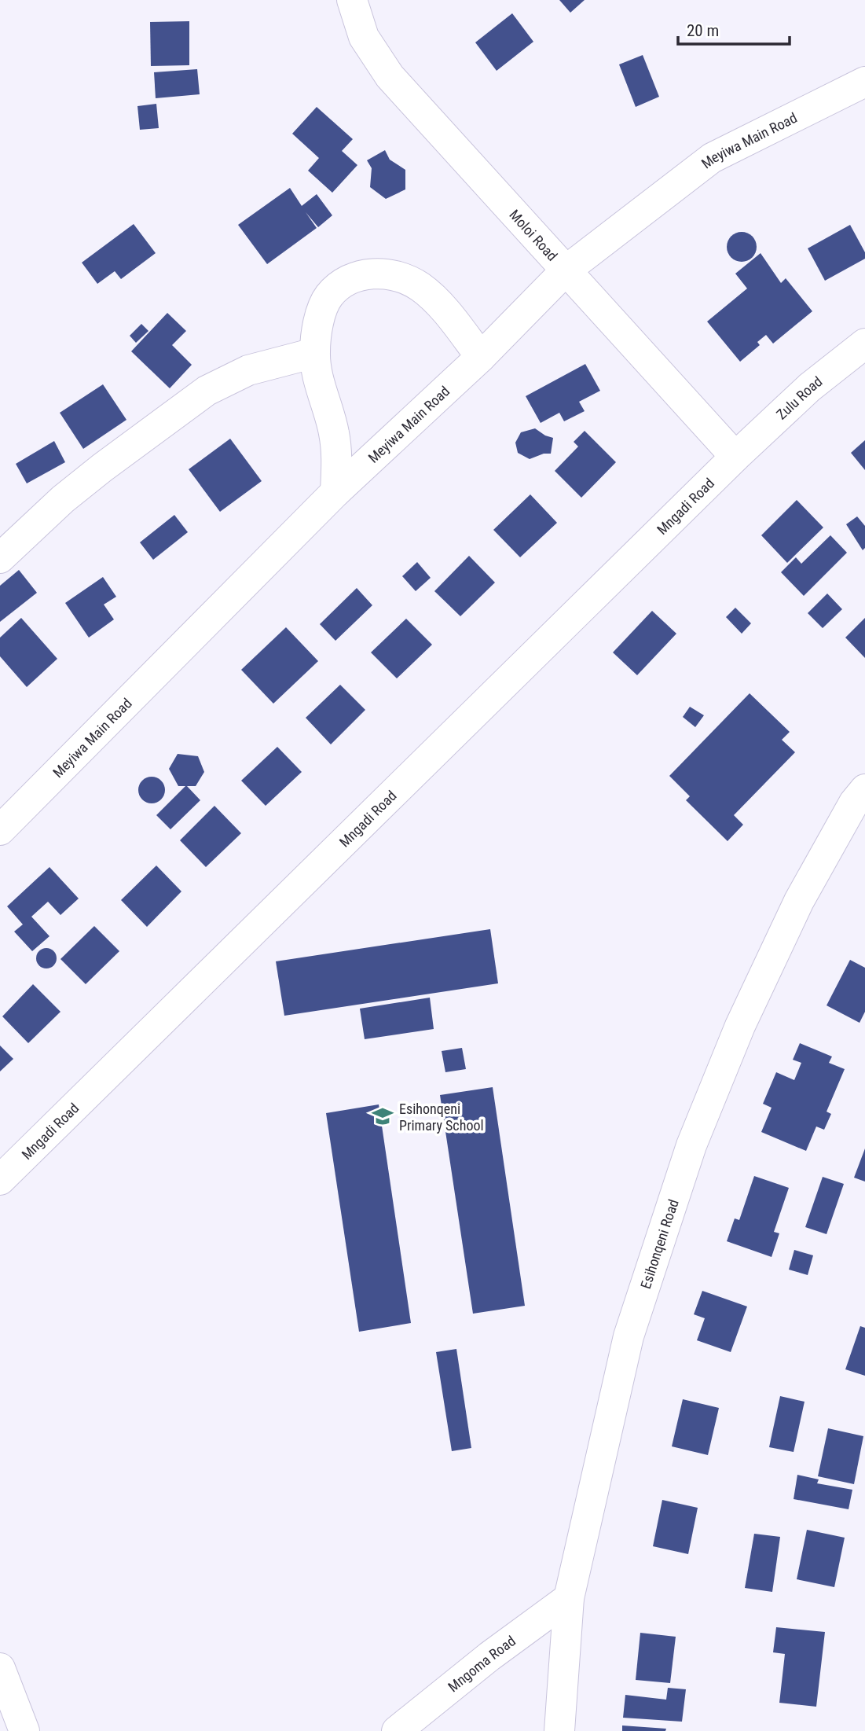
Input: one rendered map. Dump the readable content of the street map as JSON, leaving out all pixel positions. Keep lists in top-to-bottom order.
{
  "streets": {
    "street": [
      "Meyiwa Main Road",
      "Moloi Road",
      "Zulu Road",
      "Mngadi Road",
      "Esihonqeni Road",
      "Mngoma Road"
    ]
  },
  "crossings": [
    ["Meyiwa Main Road", "Moloi Road"],
    ["Moloi Road", "Zulu Road"],
    ["Moloi Road", "Mngadi Road"],
    ["Zulu Road", "Mngadi Road"],
    ["Esihonqeni Road", "Mngoma Road"]
  ],
  "places": {
    "school or university": ["Esihonqeni Primary School"]
  },
  "scale_bar": "20 m"
}
